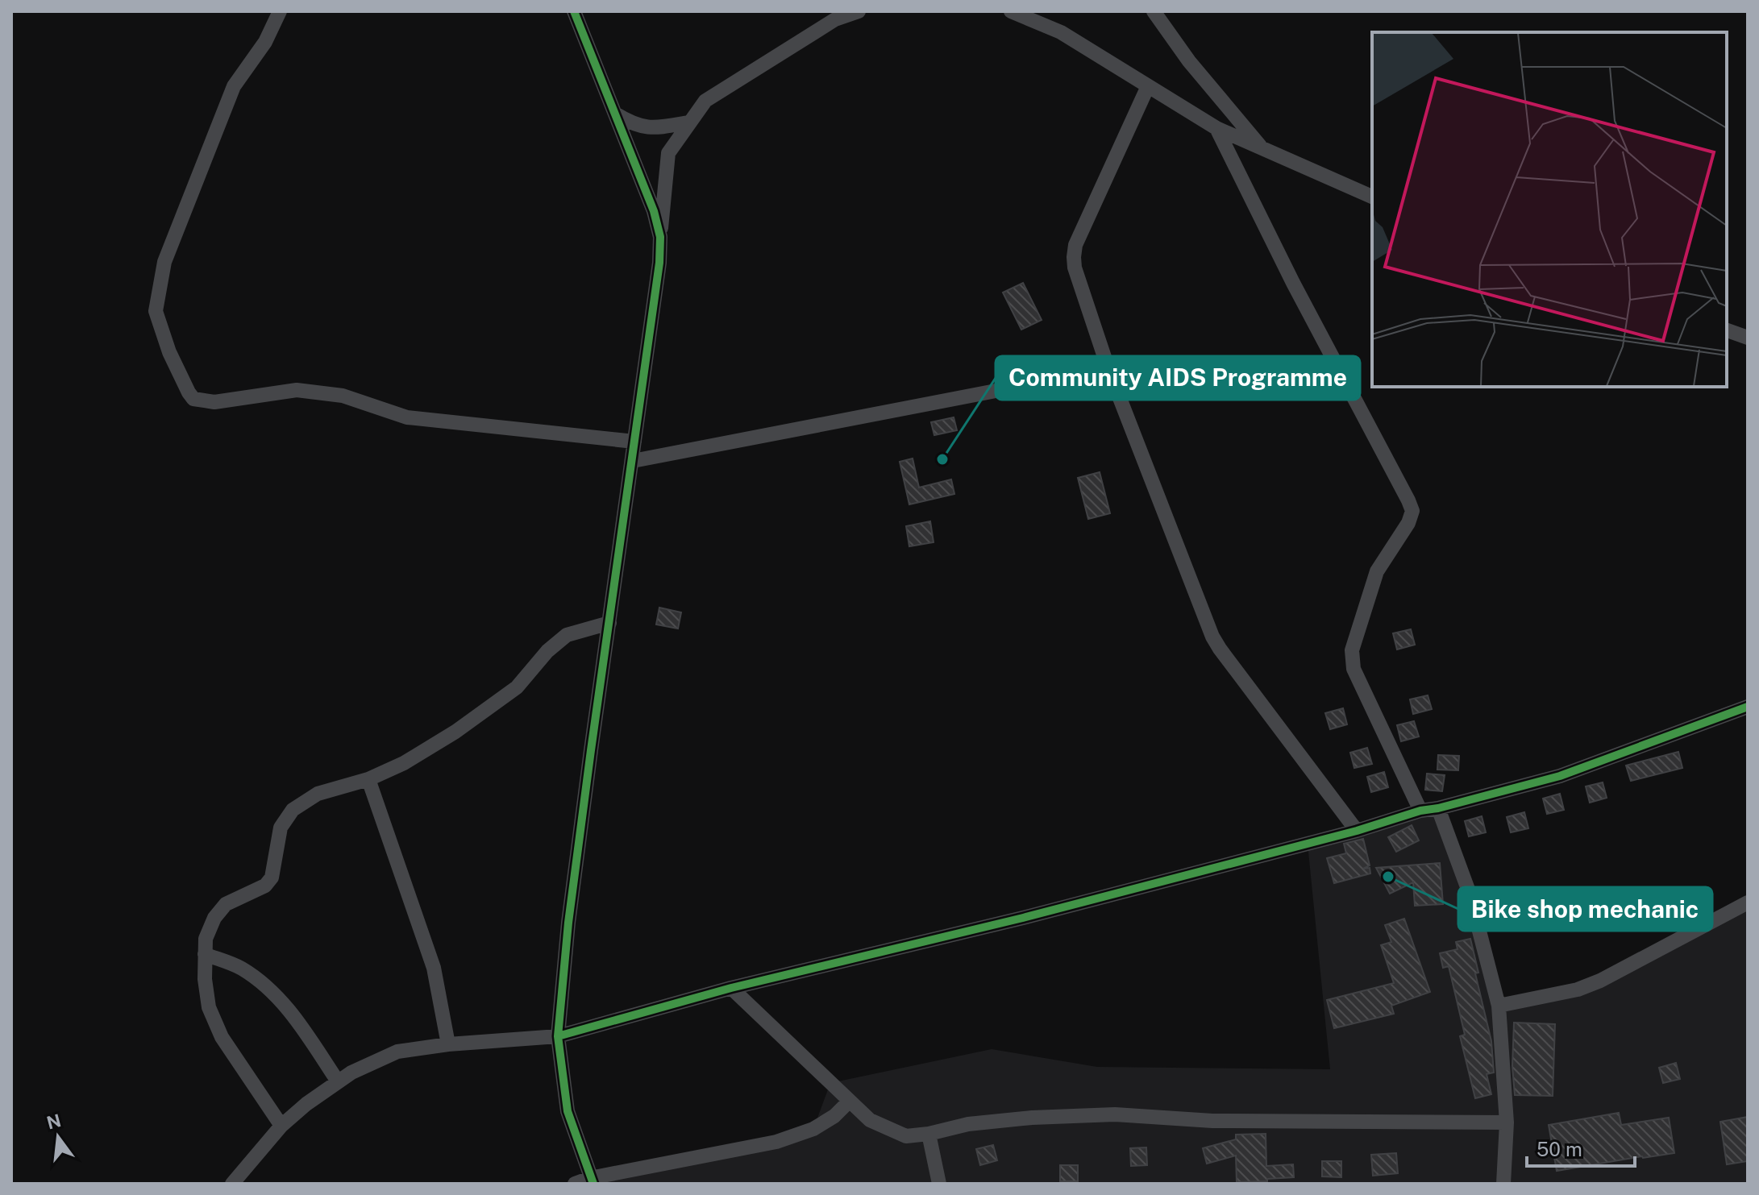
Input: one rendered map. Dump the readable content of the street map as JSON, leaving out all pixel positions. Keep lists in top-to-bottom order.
{
  "places": ["Community AIDS Programme", "Bike shop mechanic"],
  "scale_bar": "50 m",
  "north": "top"
}
